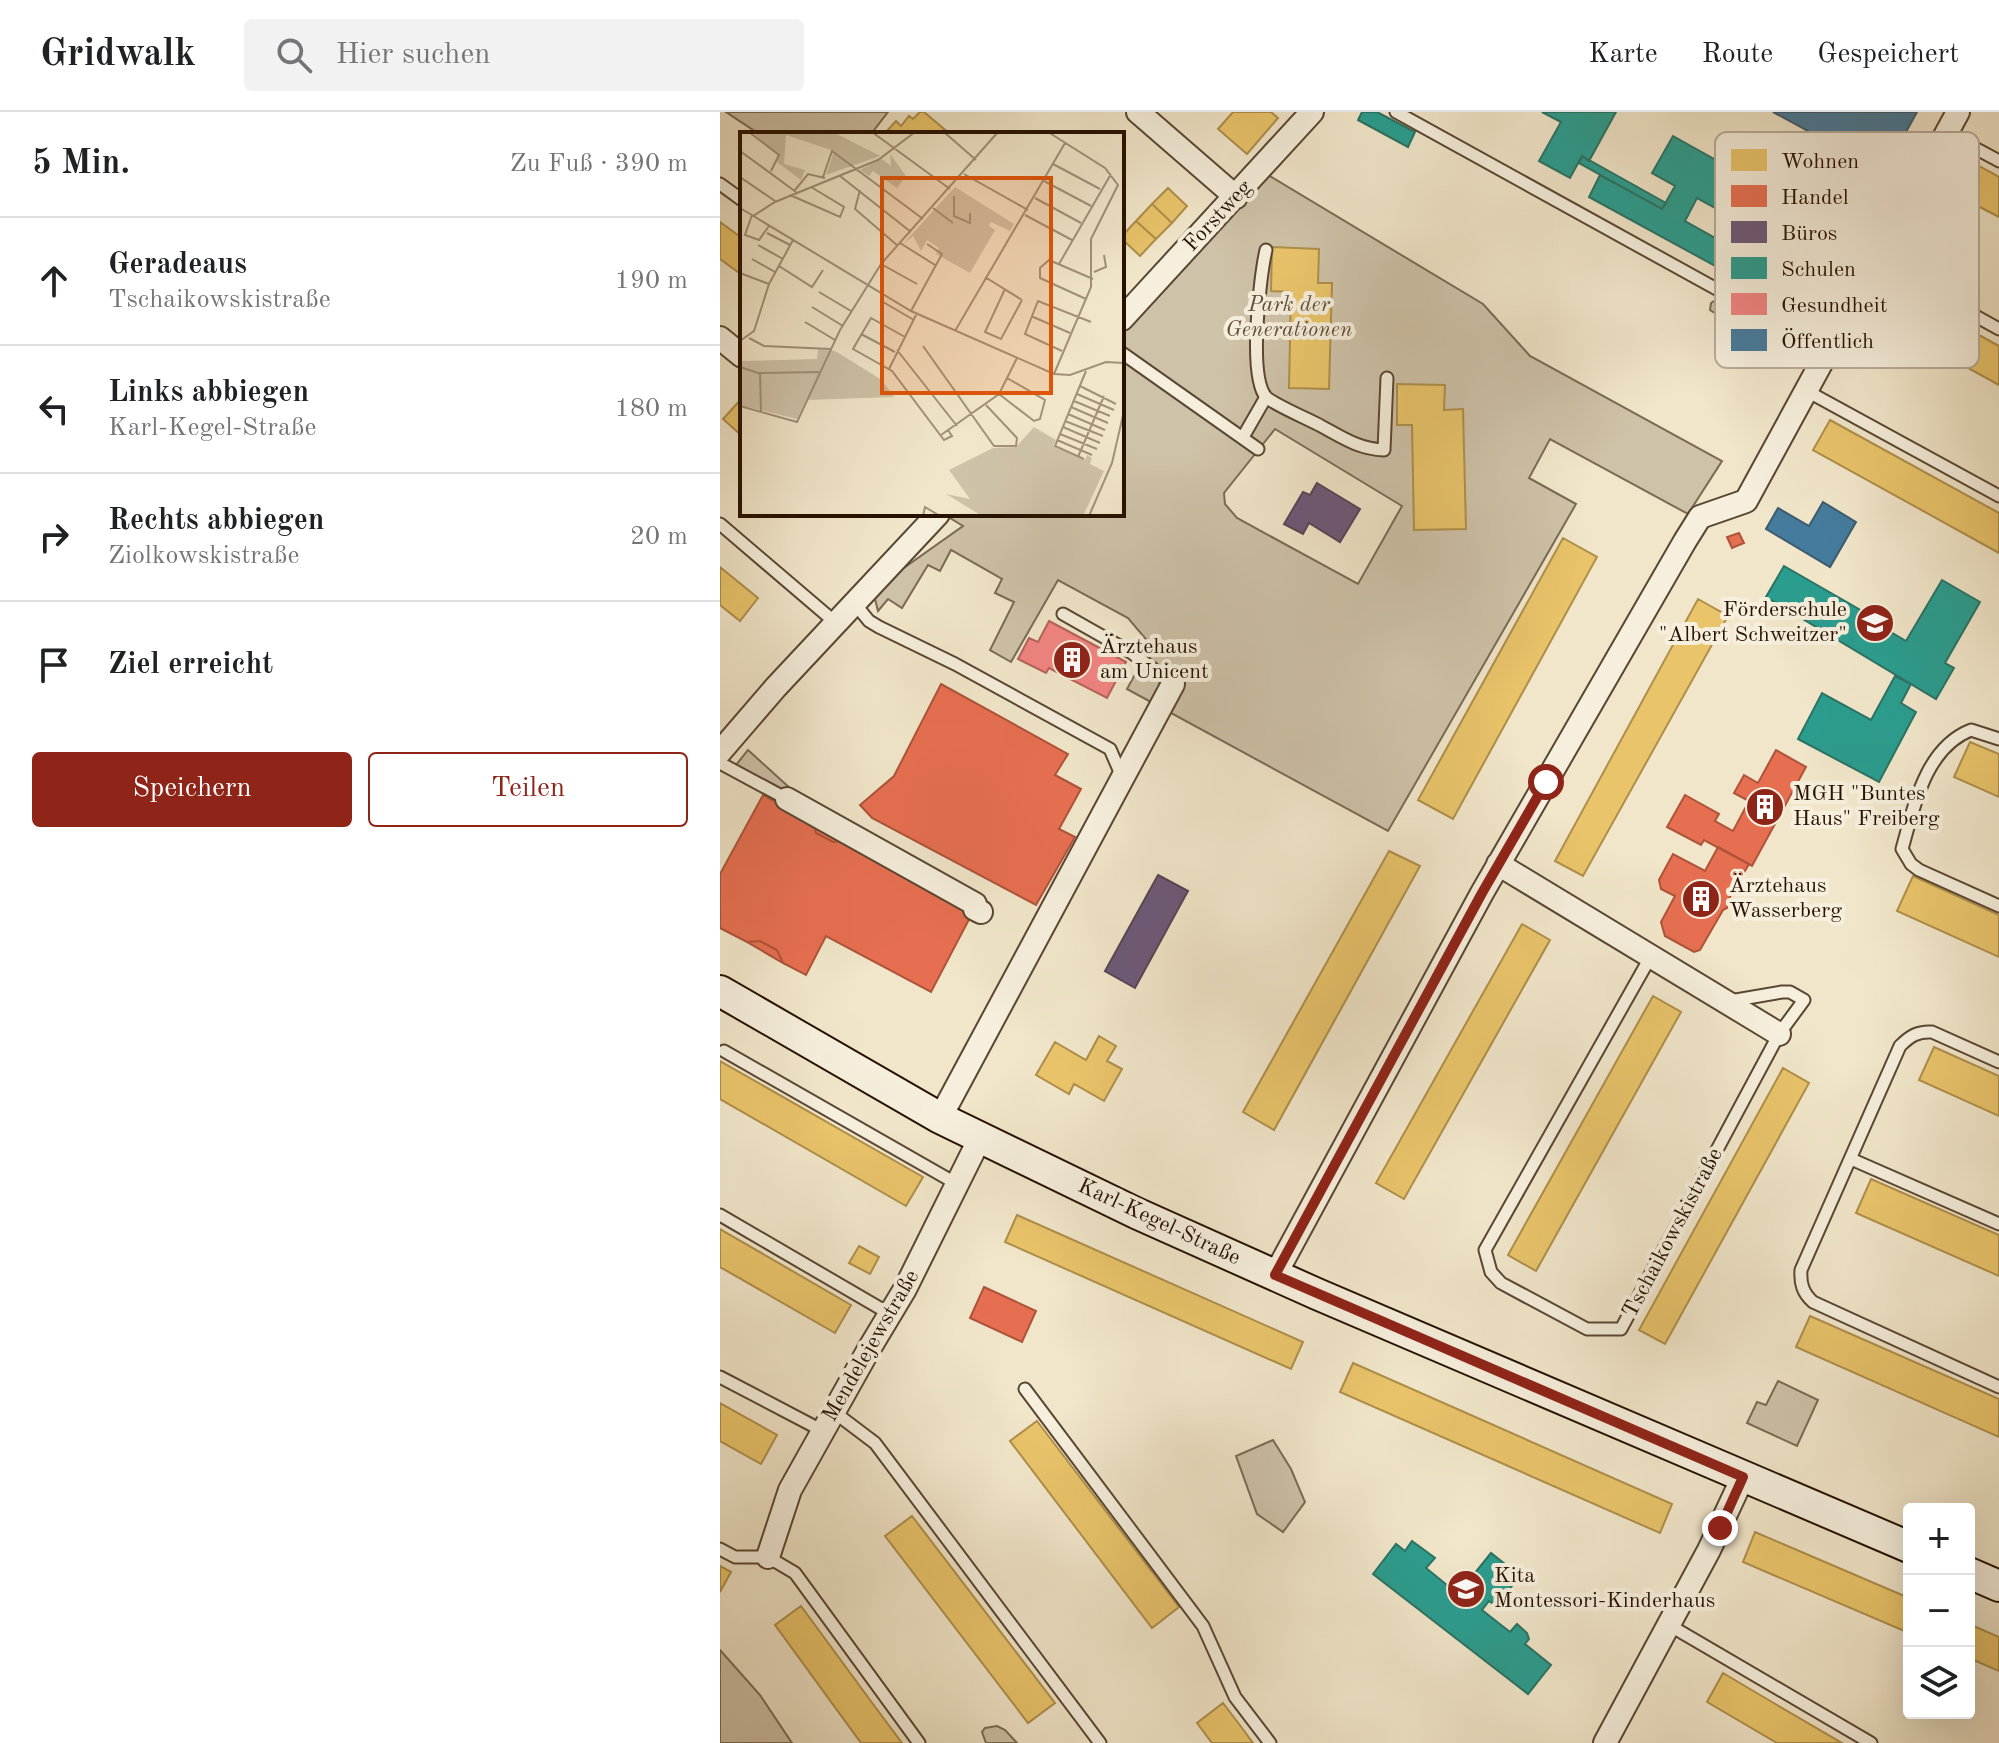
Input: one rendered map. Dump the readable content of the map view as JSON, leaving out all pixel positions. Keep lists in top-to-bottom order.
{
  "streets": {
    "street": ["Forstweg", "Karl-Kegel-Straße", "Mendelejewstraße"],
    "lane": ["Tschaikowskistraße"]
  },
  "crossings": [
    ["Karl-Kegel-Straße", "Mendelejewstraße"]
  ],
  "parks": ["Park der Generationen"],
  "places": {
    "school or university": ["Förderschule \"Albert Schweitzer\"", "Kita Montessori-Kinderhaus"],
    "building": ["Ärztehaus am Unicent", "MGH \"Buntes Haus\" Freiberg", "Ärztehaus Wasserberg"]
  },
  "legend": [
    "Wohnen",
    "Handel",
    "Büros",
    "Schulen",
    "Gesundheit",
    "Öffentlich"
  ],
  "page": {
    "header": "Gridwalk",
    "search": "Hier suchen",
    "nav": ["Karte", "Route", "Gespeichert"],
    "heading": ["5 Min.", "Zu Fuß · 390 m"],
    "list": [
      ["Geradeaus", "Tschaikowskistraße", "190 m"],
      ["Links abbiegen", "Karl-Kegel-Straße", "180 m"],
      ["Rechts abbiegen", "Ziolkowskistraße", "20 m"],
      "Ziel erreicht"
    ],
    "buttons": ["Speichern", "Teilen"],
    "map_buttons": ["+", "−"]
  }
}
